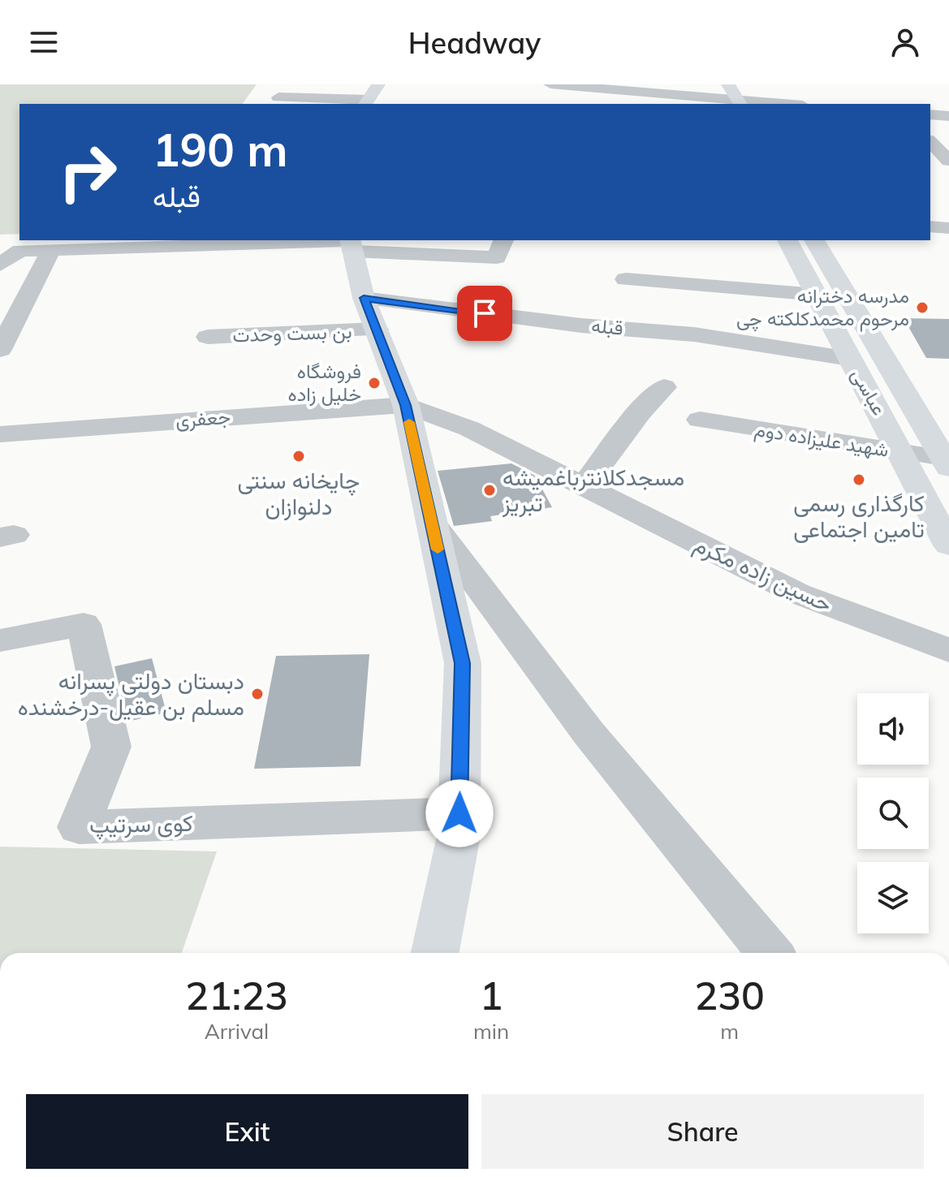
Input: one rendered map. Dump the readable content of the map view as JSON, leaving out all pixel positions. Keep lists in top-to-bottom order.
{
  "streets": {
    "main road": ["عباسى"],
    "street": [
      "قبله",
      "بن بست وحدت",
      "جعفری",
      "شهید علیزاده دوم",
      "حسین زاده مکرم",
      "کوی سرتیپ"
    ]
  },
  "crossings": [
    ["قبله", "عباسى"],
    ["عباسى", "شهید علیزاده دوم"],
    ["جعفری", "حسین زاده مکرم"]
  ],
  "places": [
    "مدرسه دخترانه مرحوم محمدکلکته چی",
    "فروشگاه خلیل زاده",
    "چایخانه سنتی دلنوازان",
    "کارگذاری رسمی تامین اجتماعی",
    "مسجدکلانترباغمیشه تبریز",
    "دبستان دولتی پسرانه مسلم بن عقیل-درخشنده"
  ],
  "page": {
    "header": "Headway",
    "turn": ["190 m", "قبله"],
    "eta": [
      "21:23",
      "Arrival",
      "1",
      "min",
      "230",
      "m"
    ],
    "buttons": ["Exit", "Share"]
  }
}
